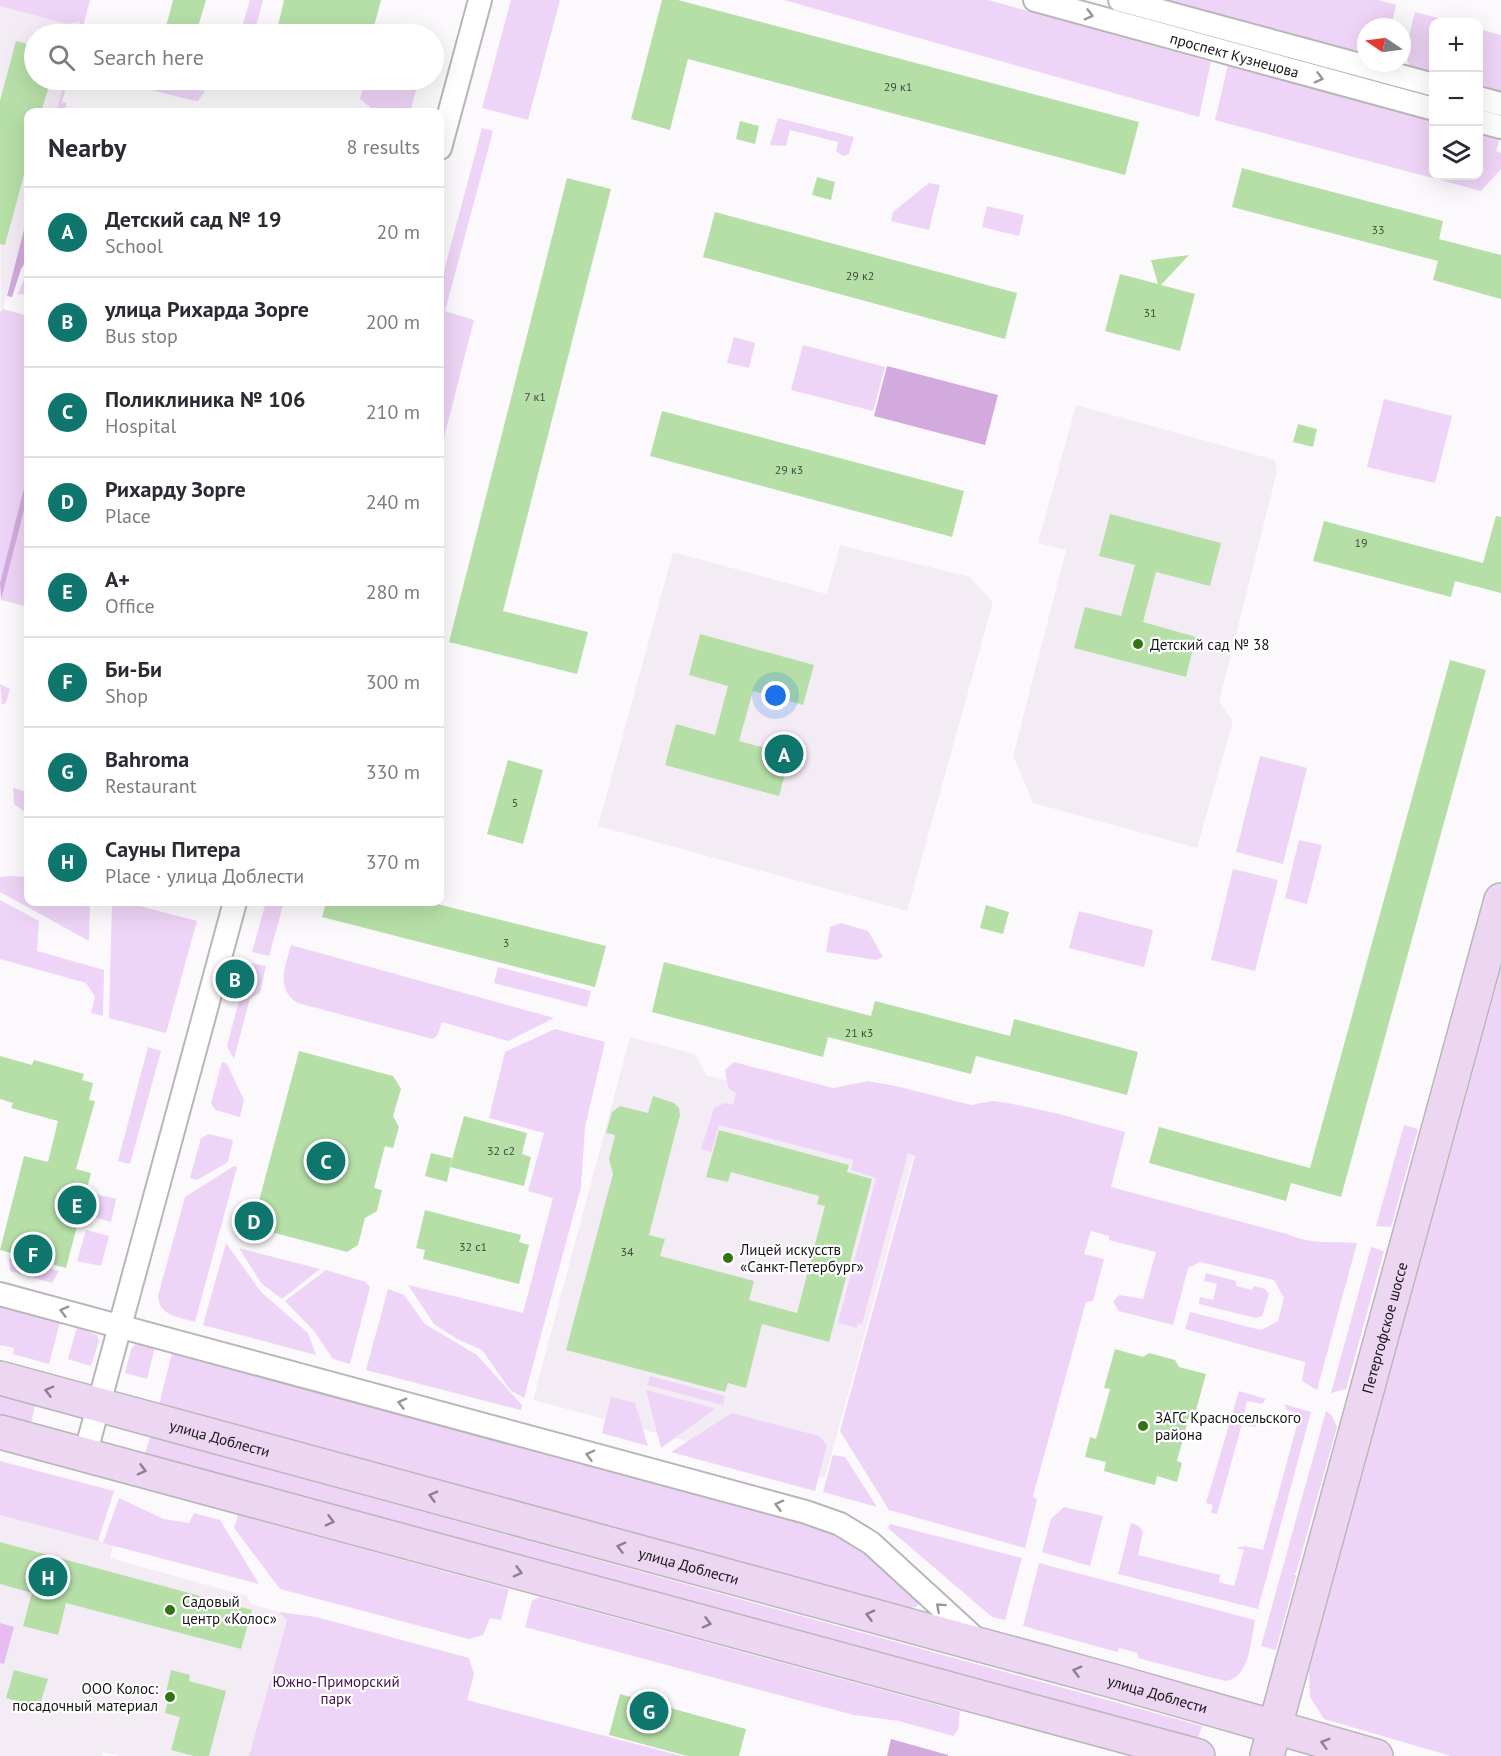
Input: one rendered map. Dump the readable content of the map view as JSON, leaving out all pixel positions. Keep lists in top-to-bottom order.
{
  "streets": {
    "main road": ["Петергофское шоссе", "улица Доблести"],
    "street": ["проспект Кузнецова"]
  },
  "crossings": [
    ["Петергофское шоссе", "улица Доблести"]
  ],
  "parks": ["Южно-Приморский парк"],
  "places": [
    "Детский сад № 38",
    "Лицей искусств «Санкт-Петербург»",
    "ЗАГС Красносельского района",
    "Садовый центр «Колос»",
    "ООО Колос: посадочный материал"
  ],
  "house_numbers": [
    "29 к1",
    "33",
    "29 к2",
    "31",
    "7 к1",
    "29 к3",
    "19",
    "5",
    "3",
    "21 к3",
    "32 с2",
    "32 с1",
    "34"
  ],
  "north": "left",
  "page": {
    "map_buttons": ["+", "−"],
    "search": "Search here",
    "heading": ["Nearby", "8 results"],
    "list": [
      {
        "mark": "A",
        "name": "Детский сад № 19",
        "note": "School",
        "value": "20 m"
      },
      {
        "mark": "B",
        "name": "улица Рихарда Зорге",
        "note": "Bus stop",
        "value": "200 m"
      },
      {
        "mark": "C",
        "name": "Поликлиника № 106",
        "note": "Hospital",
        "value": "210 m"
      },
      {
        "mark": "D",
        "name": "Рихарду Зорге",
        "note": "Place",
        "value": "240 m"
      },
      {
        "mark": "E",
        "name": "А+",
        "note": "Office",
        "value": "280 m"
      },
      {
        "mark": "F",
        "name": "Би-Би",
        "note": "Shop",
        "value": "300 m"
      },
      {
        "mark": "G",
        "name": "Bahroma",
        "note": "Restaurant",
        "value": "330 m"
      },
      {
        "mark": "H",
        "name": "Сауны Питера",
        "note": "Place · улица Доблести",
        "value": "370 m"
      }
    ],
    "pins": [
      "A",
      "B",
      "C",
      "E",
      "D",
      "F",
      "H",
      "G"
    ]
  }
}
